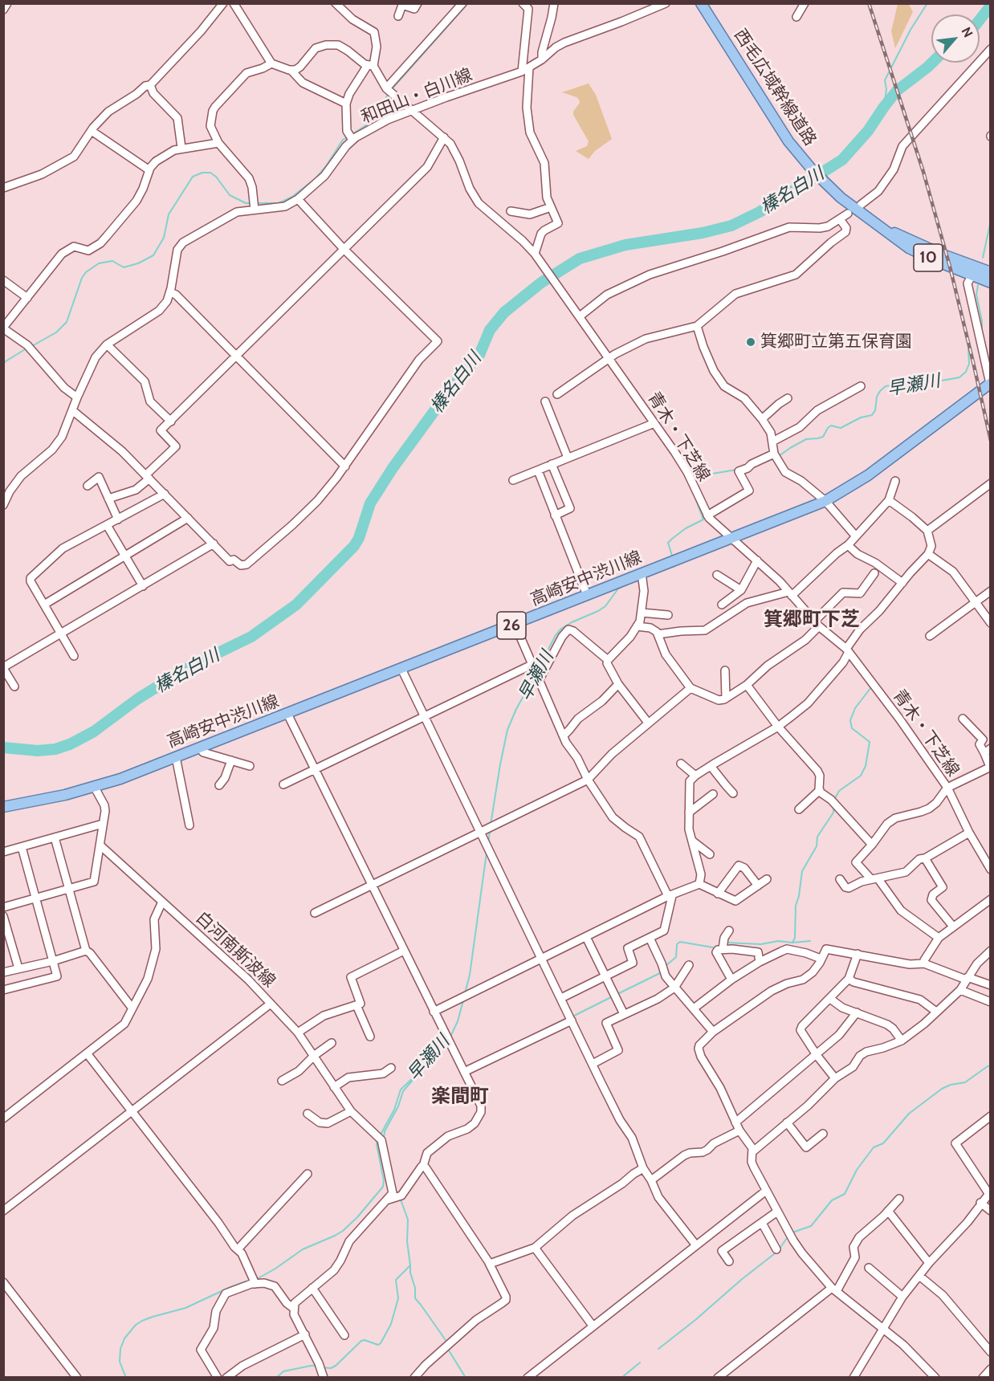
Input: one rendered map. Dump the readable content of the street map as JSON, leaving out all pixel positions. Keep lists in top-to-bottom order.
{
  "streets": {
    "main road": [
      "西毛広域幹線道路",
      "10",
      "高崎安中渋川線",
      "26"
    ],
    "street": ["和田山・白川線", "青木・下芝線", "白河南斯波線"]
  },
  "crossings": [
    ["和田山・白川線", "青木・下芝線"],
    ["青木・下芝線", "高崎安中渋川線"]
  ],
  "districts": ["箕郷町下芝", "楽間町"],
  "water": ["榛名白川", "早瀬川"],
  "places": ["箕郷町立第五保育園"],
  "north": "top right"
}
